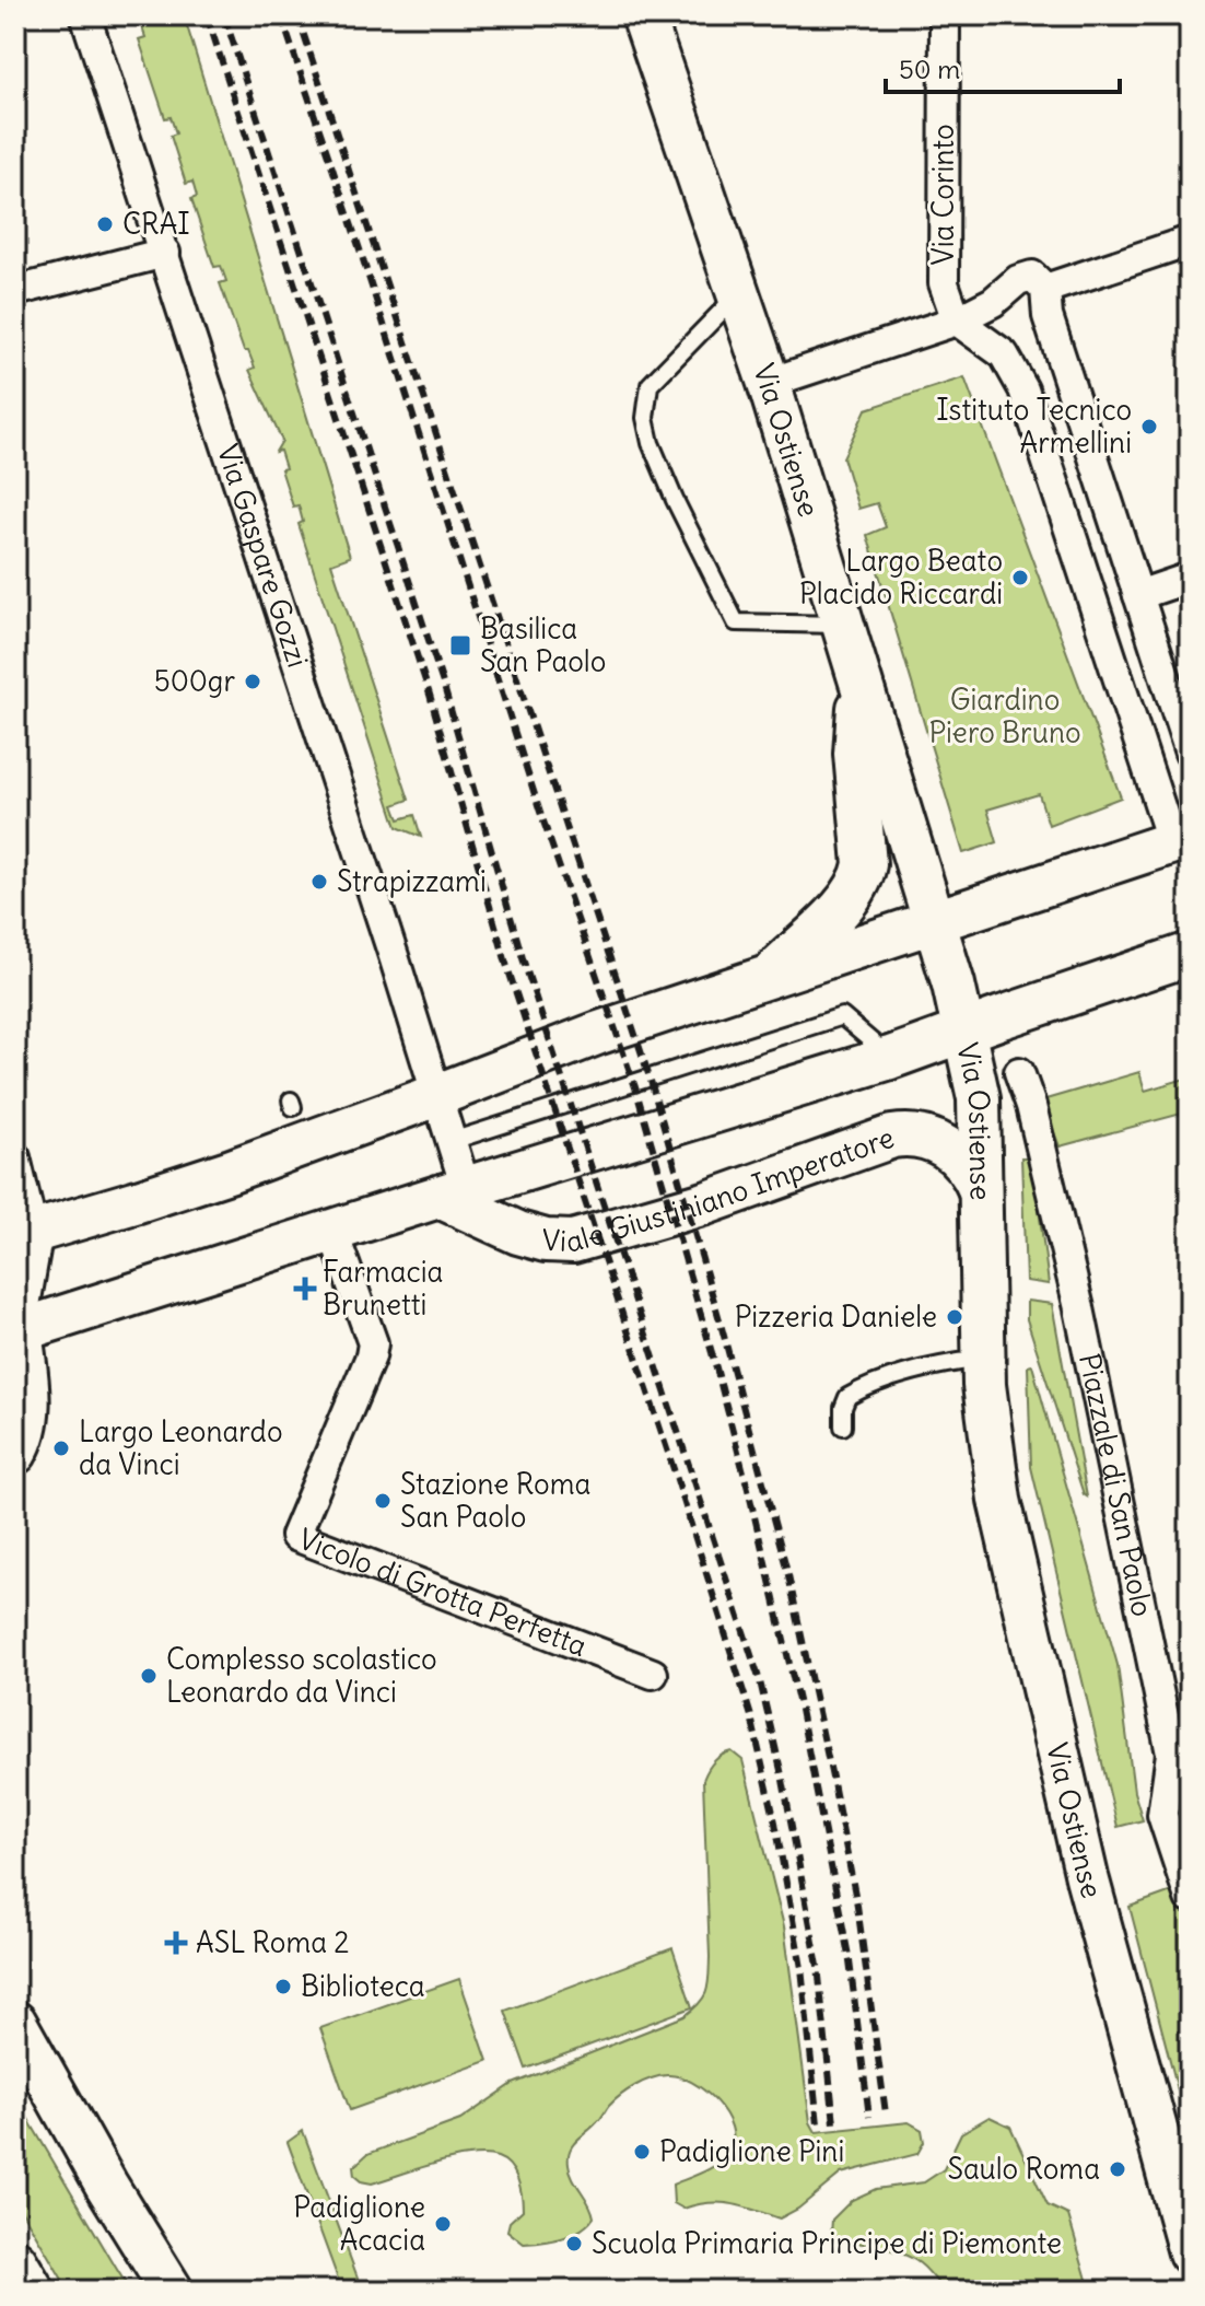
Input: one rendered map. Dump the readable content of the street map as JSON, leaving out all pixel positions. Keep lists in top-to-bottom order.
{
  "streets": {
    "street": [
      "Via Corinto",
      "Via Ostiense",
      "Via Gaspare Gozzi",
      "Viale Giustiniano Imperatore",
      "Piazzale di San Paolo",
      "Vicolo di Grotta Perfetta"
    ]
  },
  "crossings": [
    ["Via Ostiense", "Viale Giustiniano Imperatore"]
  ],
  "parks": ["Giardino Piero Bruno"],
  "places": {
    "other": [
      "CRAI",
      "Istituto Tecnico Armellini",
      "Largo Beato Placido Riccardi",
      "500gr",
      "Strapizzami",
      "Pizzeria Daniele",
      "Largo Leonardo da Vinci",
      "Stazione Roma San Paolo",
      "Complesso scolastico Leonardo da Vinci",
      "Biblioteca",
      "Padiglione Pini",
      "Saulo Roma",
      "Padiglione Acacia",
      "Scuola Primaria Principe di Piemonte"
    ],
    "transit": ["Basilica San Paolo"],
    "health": ["Farmacia Brunetti", "ASL Roma 2"]
  },
  "scale_bar": "50 m"
}
